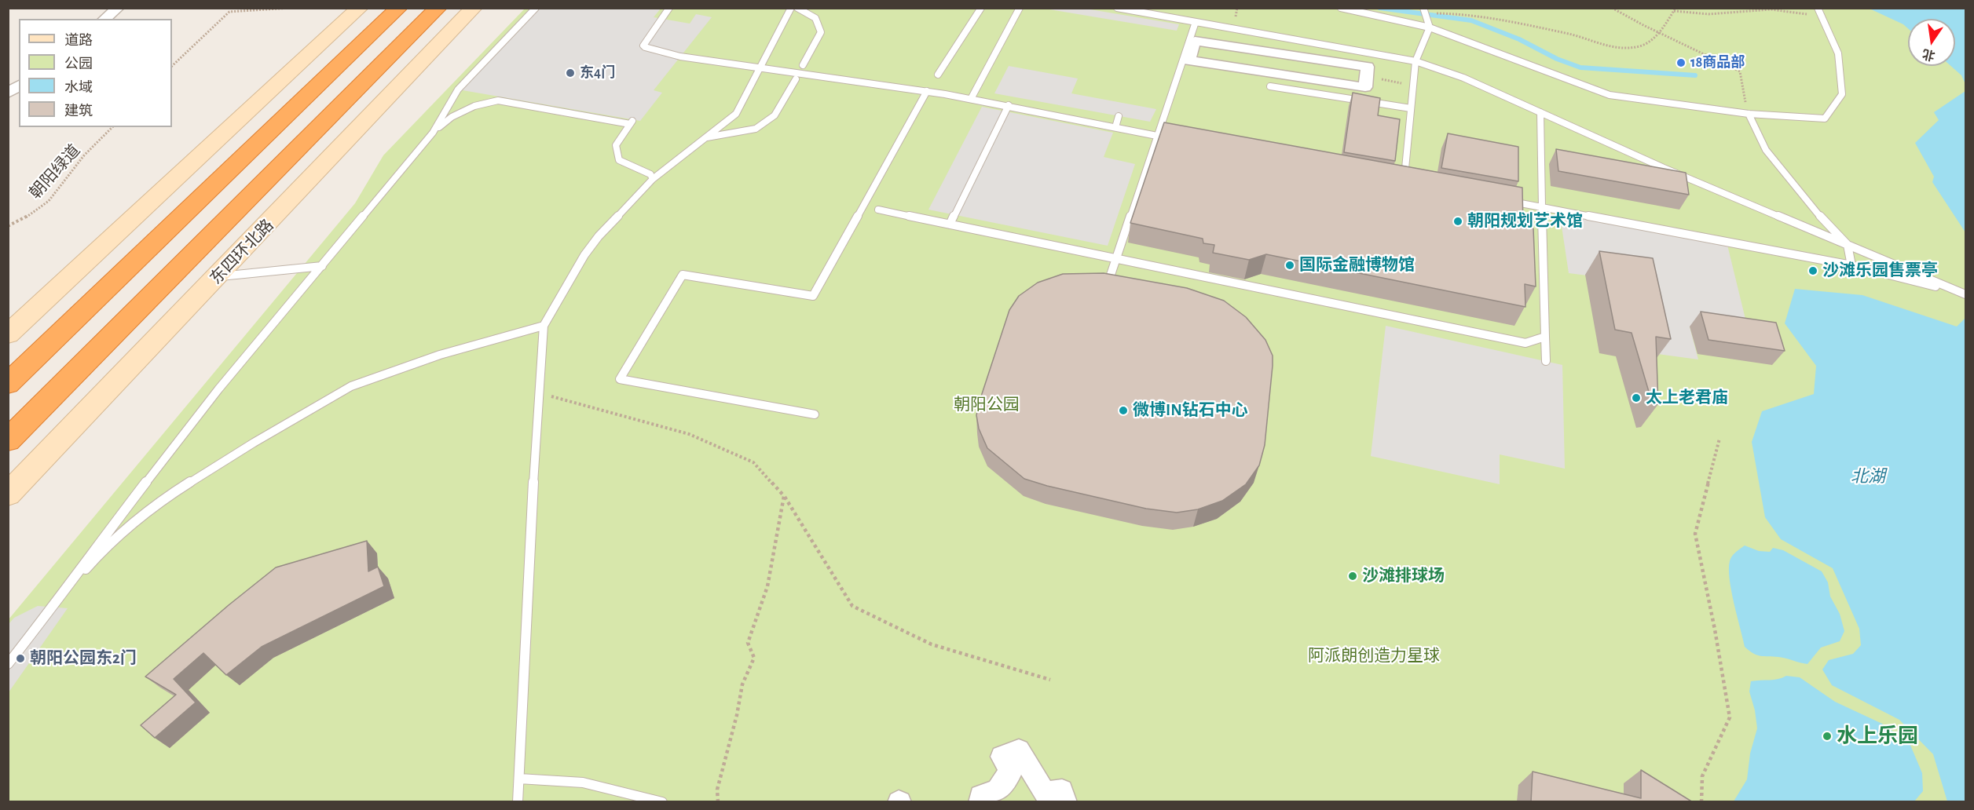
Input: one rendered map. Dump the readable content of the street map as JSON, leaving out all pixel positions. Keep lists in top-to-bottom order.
{
  "streets": {
    "highway": ["东四环北路"],
    "path": ["朝阳绿道"]
  },
  "water": ["北湖"],
  "parks": ["朝阳公园", "阿派朗创造力星球"],
  "places": [
    "18商品部",
    "东4门",
    "朝阳规划艺术馆",
    "国际金融博物馆",
    "沙滩乐园售票亭",
    "太上老君庙",
    "微博IN钻石中心",
    "沙滩排球场",
    "朝阳公园东2门",
    "水上乐园"
  ],
  "legend": [
    "道路",
    "公园",
    "水域",
    "建筑"
  ],
  "north": "bottom"
}
